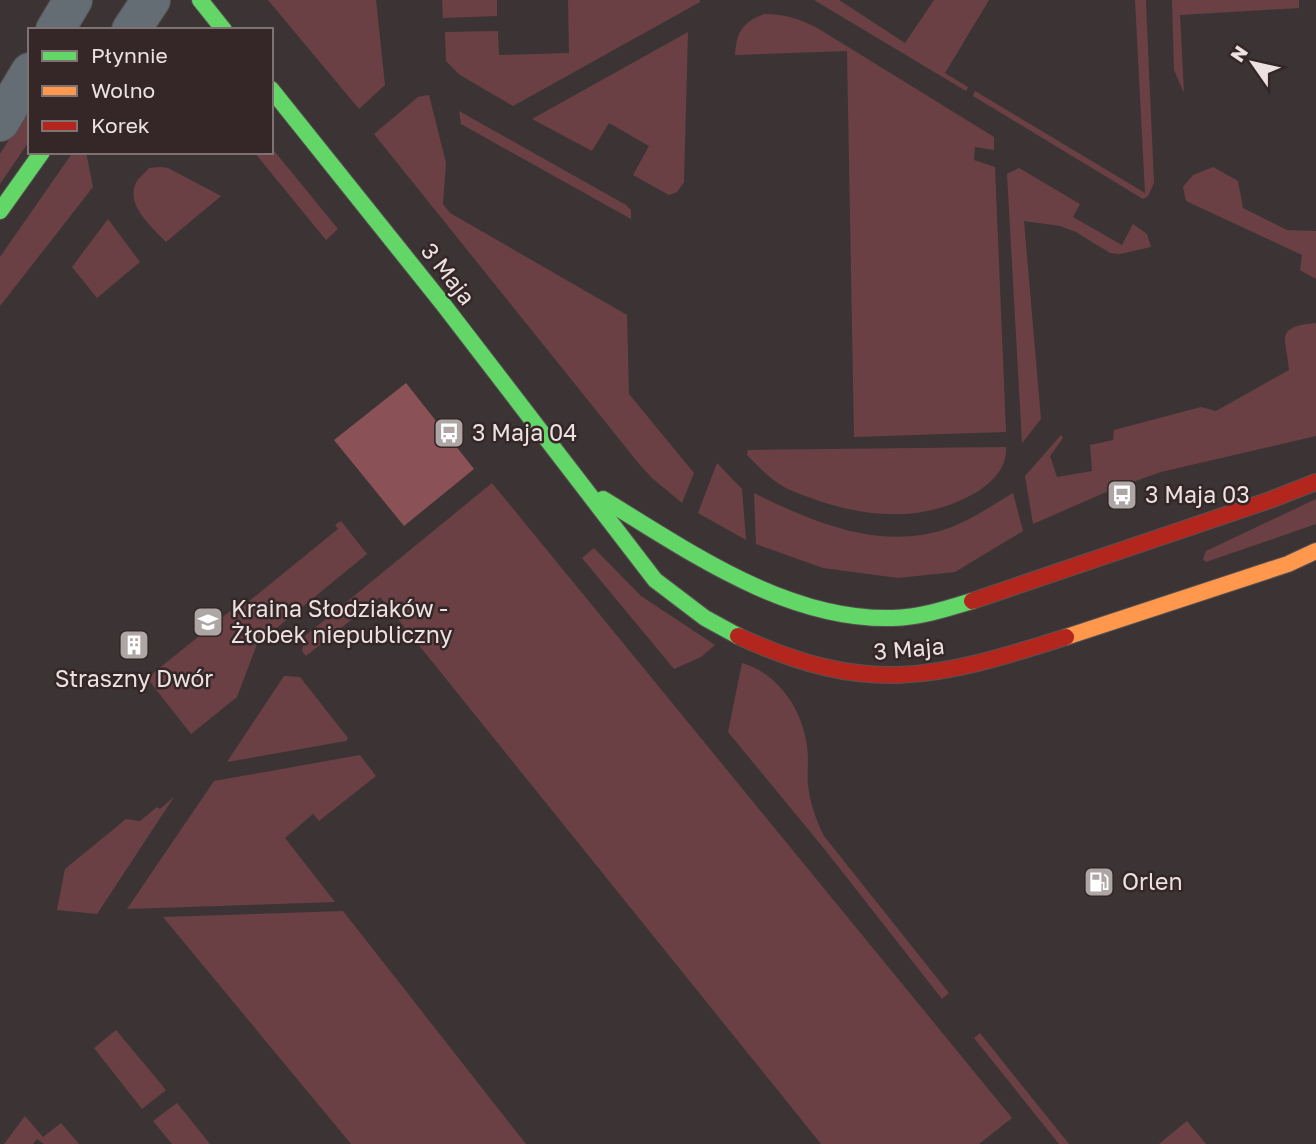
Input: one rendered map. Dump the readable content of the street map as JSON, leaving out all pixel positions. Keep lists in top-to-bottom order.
{
  "streets": {
    "street": ["3 Maja"]
  },
  "places": {
    "bus stop": ["3 Maja 04", "3 Maja 03"],
    "school or university": ["Kraina Słodziaków - Żłobek niepubliczny"],
    "building": ["Straszny Dwór"],
    "fuel station": ["Orlen"]
  },
  "legend": ["Płynnie", "Wolno", "Korek"],
  "north": "top left"
}
